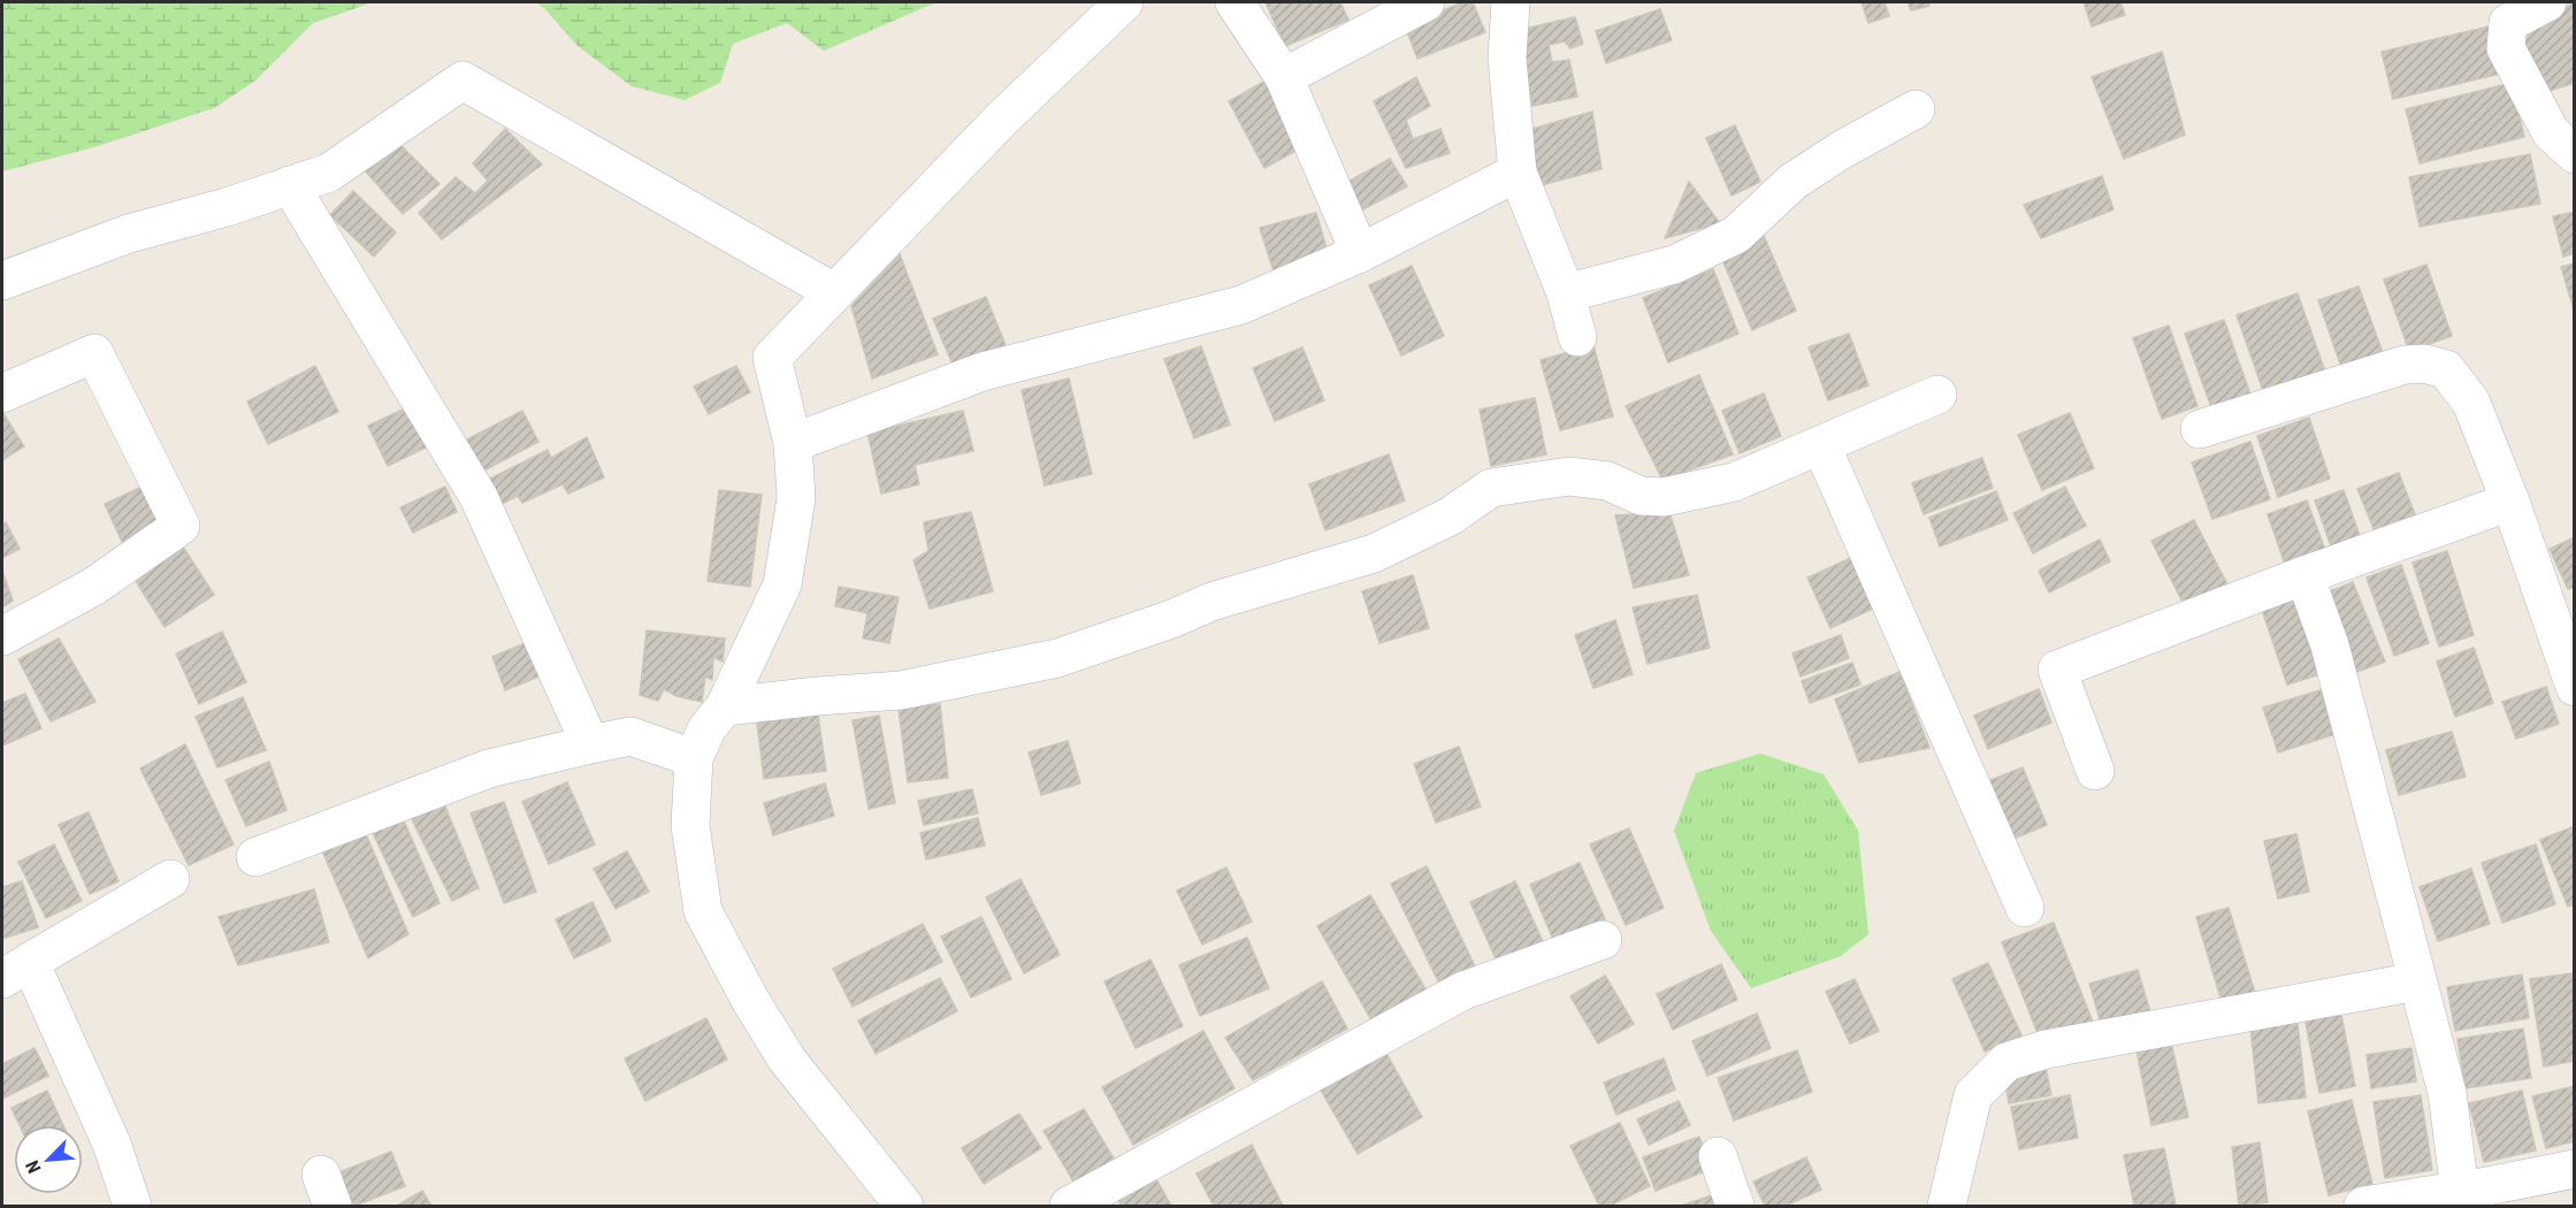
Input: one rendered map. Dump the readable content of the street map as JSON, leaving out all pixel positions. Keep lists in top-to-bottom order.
{
  "north": "bottom left"
}
